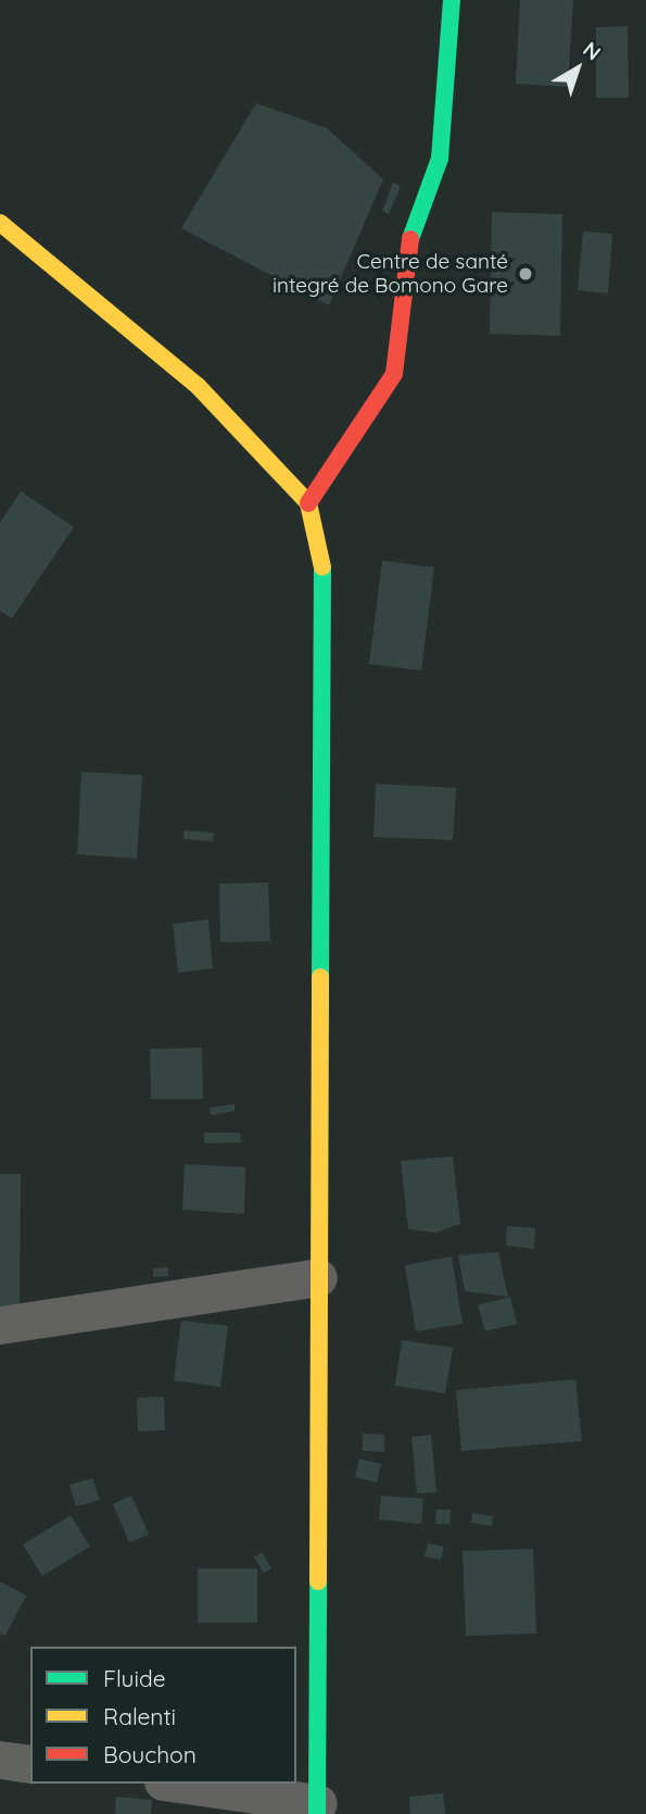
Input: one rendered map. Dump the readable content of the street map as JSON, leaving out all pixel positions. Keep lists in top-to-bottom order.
{
  "places": ["Centre de santé integré de Bomono Gare"],
  "legend": ["Fluide", "Ralenti", "Bouchon"],
  "north": "top right"
}
